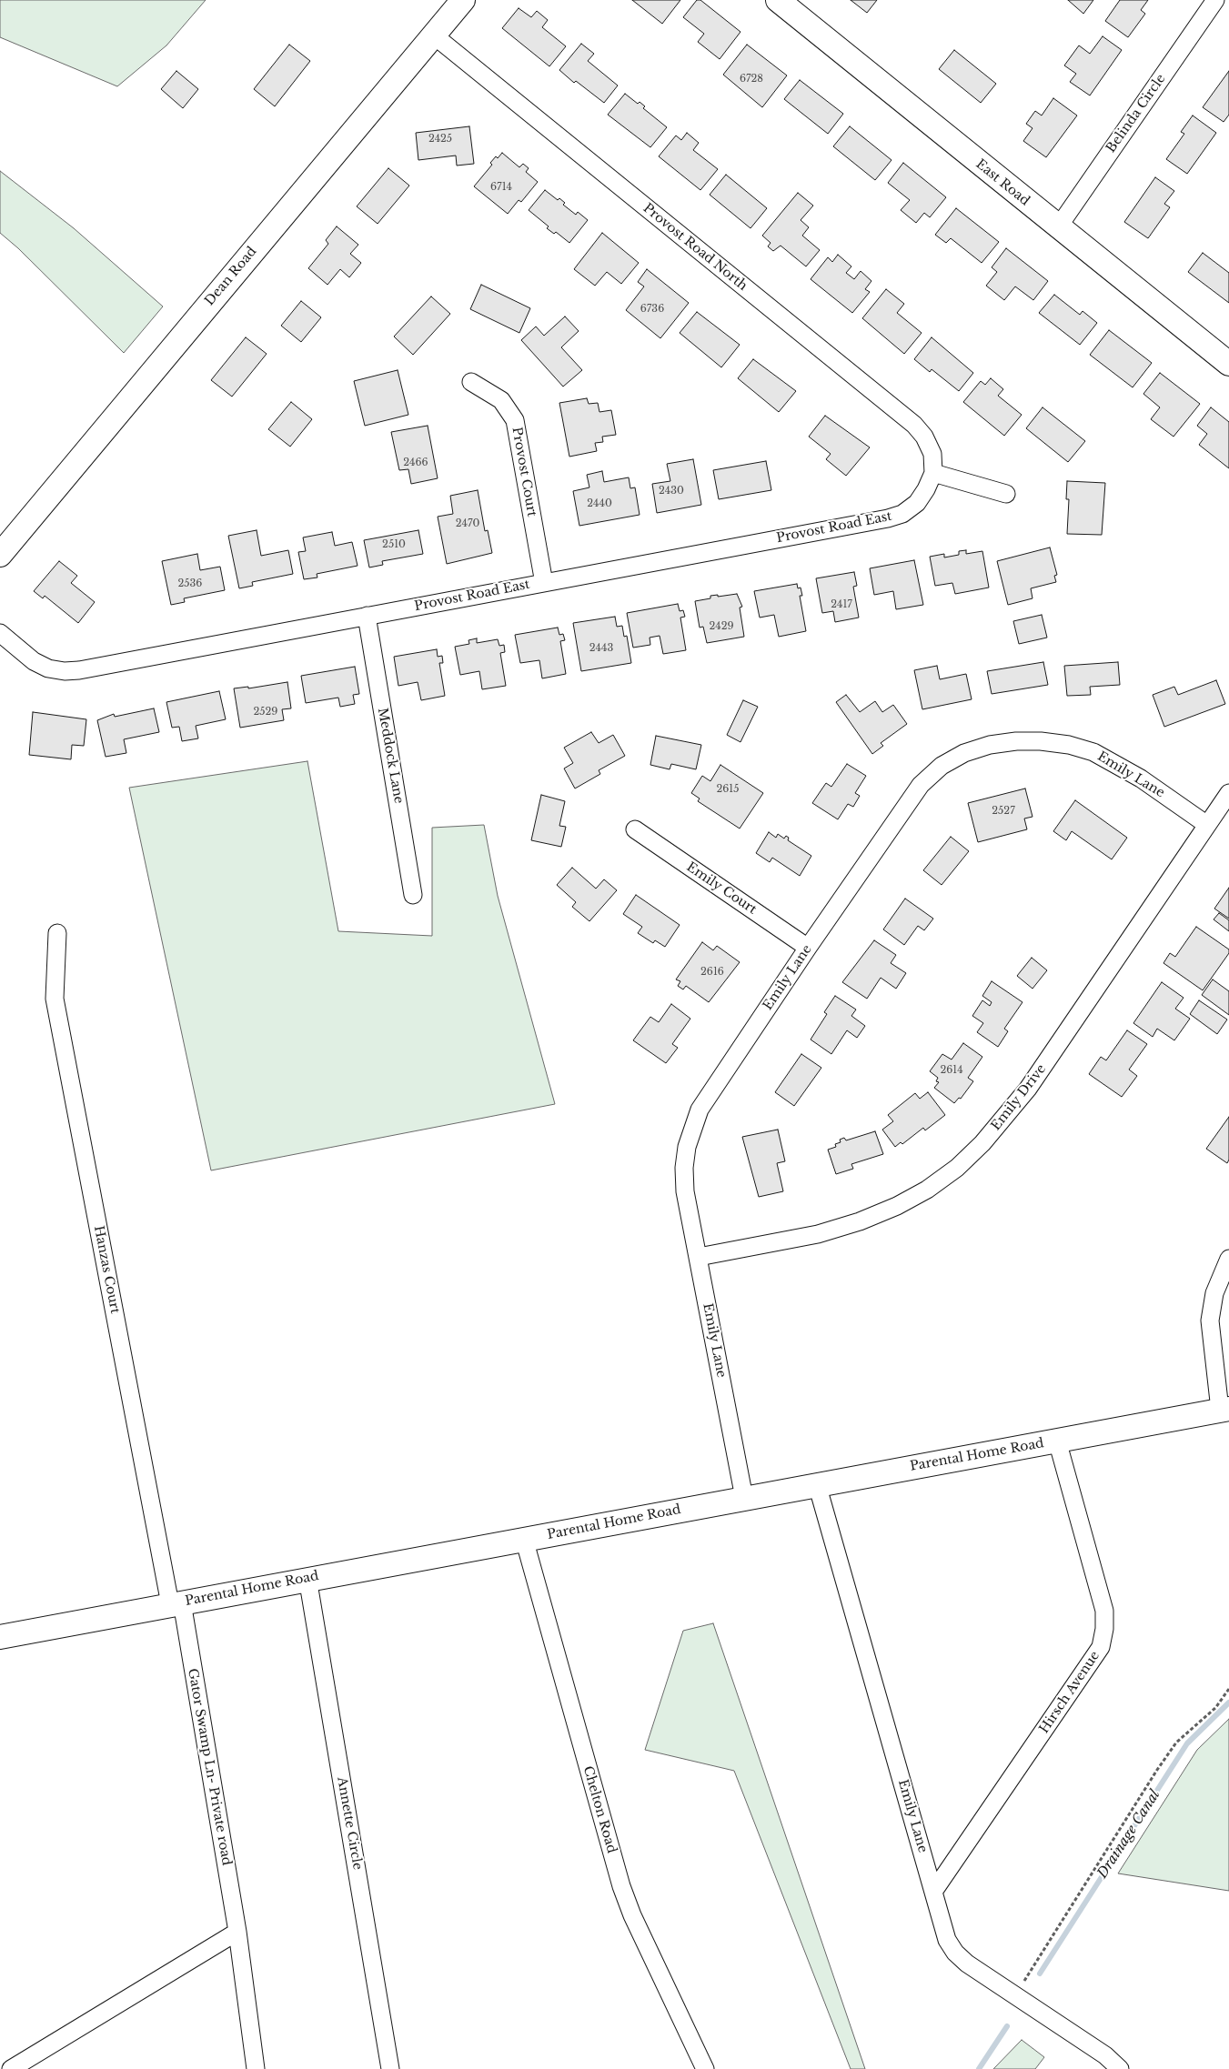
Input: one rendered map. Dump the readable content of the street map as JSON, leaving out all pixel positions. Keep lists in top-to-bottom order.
{
  "streets": {
    "street": [
      "Belinda Circle",
      "East Road",
      "Provost Road North",
      "Dean Road",
      "Provost Court",
      "Provost Road East",
      "Meddock Lane",
      "Emily Lane",
      "Emily Court",
      "Emily Drive",
      "Hanzas Court",
      "Parental Home Road",
      "Hirsch Avenue",
      "Gator Swamp Ln- Private road",
      "Chelton Road",
      "Annette Circle"
    ]
  },
  "crossings": [
    ["Belinda Circle", "East Road"],
    ["Provost Road North", "Dean Road"],
    ["Provost Road North", "Provost Road East"],
    ["Provost Court", "Provost Road East"],
    ["Provost Road East", "Meddock Lane"],
    ["Emily Lane", "Emily Court"],
    ["Emily Lane", "Emily Drive"],
    ["Emily Lane", "Parental Home Road"],
    ["Emily Lane", "Hirsch Avenue"],
    ["Hanzas Court", "Parental Home Road"],
    ["Hanzas Court", "Gator Swamp Ln- Private road"],
    ["Parental Home Road", "Hirsch Avenue"],
    ["Parental Home Road", "Gator Swamp Ln- Private road"],
    ["Parental Home Road", "Chelton Road"],
    ["Parental Home Road", "Annette Circle"]
  ],
  "water": ["Drainage Canal"],
  "house_numbers": [
    "6728",
    "2425",
    "6714",
    "6736",
    "2466",
    "2430",
    "2440",
    "2470",
    "2510",
    "2536",
    "2417",
    "2429",
    "2443",
    "2529",
    "2615",
    "2527",
    "2616",
    "2614"
  ]
}
